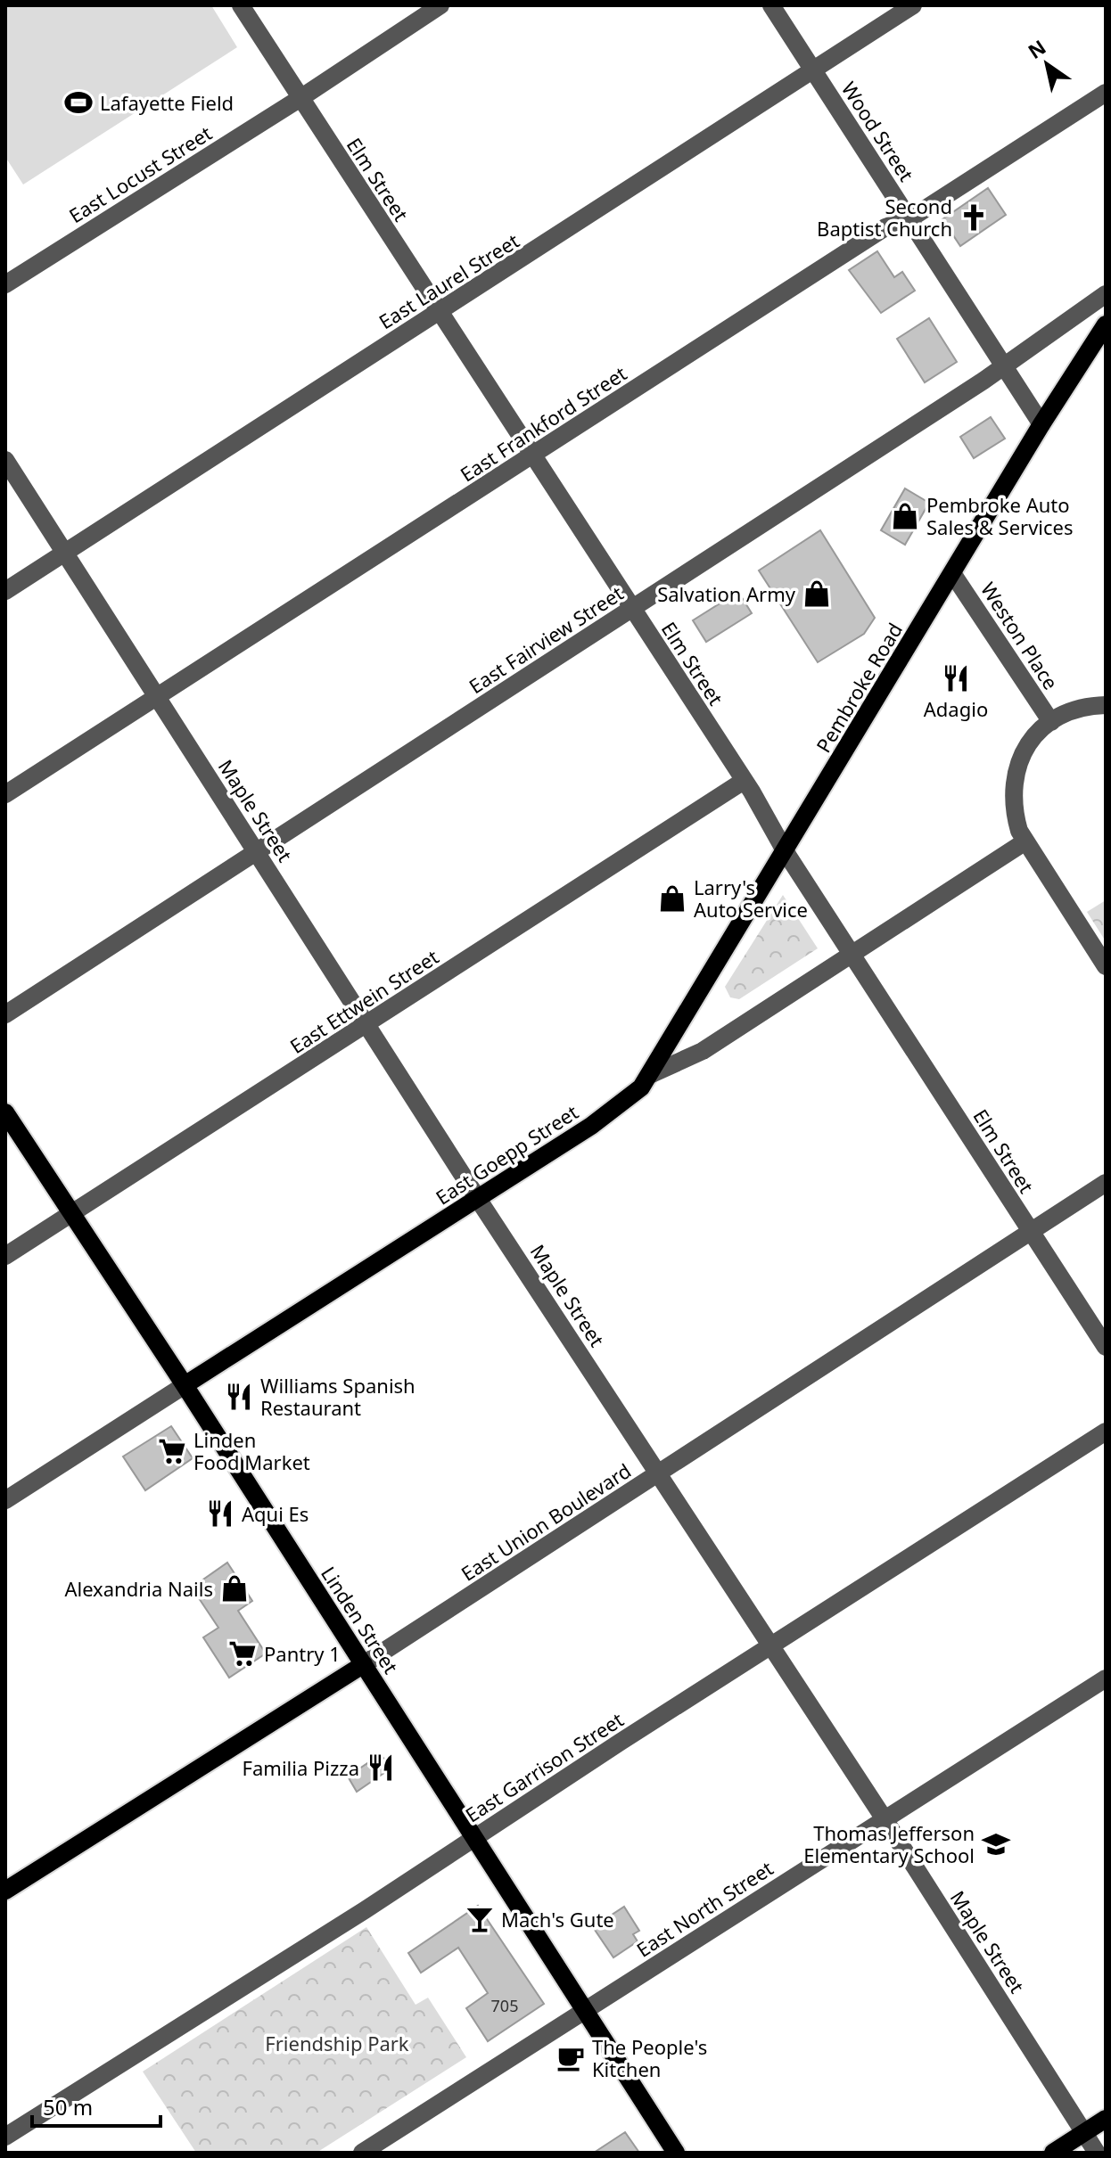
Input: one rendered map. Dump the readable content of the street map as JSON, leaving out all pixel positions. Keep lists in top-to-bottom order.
{
  "streets": {
    "main road": [
      "Pembroke Road",
      "East Goepp Street",
      "East Union Boulevard",
      "Linden Street"
    ],
    "street": [
      "Wood Street",
      "East Locust Street",
      "Elm Street",
      "East Laurel Street",
      "East Frankford Street",
      "Weston Place",
      "East Fairview Street",
      "Maple Street",
      "East Ettwein Street",
      "East Garrison Street",
      "East North Street"
    ]
  },
  "crossings": [
    ["Wood Street", "East Laurel Street"],
    ["Wood Street", "East Frankford Street"],
    ["Wood Street", "East Fairview Street"],
    ["Wood Street", "Pembroke Road"],
    ["East Locust Street", "Elm Street"],
    ["Elm Street", "East Laurel Street"],
    ["Elm Street", "East Frankford Street"],
    ["Elm Street", "East Fairview Street"],
    ["Elm Street", "Pembroke Road"],
    ["Elm Street", "East Ettwein Street"],
    ["Elm Street", "East Goepp Street"],
    ["Elm Street", "East Union Boulevard"],
    ["East Laurel Street", "Maple Street"],
    ["East Frankford Street", "Maple Street"],
    ["Weston Place", "Pembroke Road"],
    ["East Fairview Street", "Maple Street"],
    ["Pembroke Road", "East Goepp Street"],
    ["Maple Street", "East Ettwein Street"],
    ["Maple Street", "East Goepp Street"],
    ["Maple Street", "East Union Boulevard"],
    ["Maple Street", "East Garrison Street"],
    ["Maple Street", "East North Street"],
    ["East Ettwein Street", "Linden Street"],
    ["East Goepp Street", "Linden Street"],
    ["East Union Boulevard", "Linden Street"],
    ["Linden Street", "East Garrison Street"],
    ["Linden Street", "East North Street"]
  ],
  "parks": ["Friendship Park"],
  "places": {
    "sports": ["Lafayette Field"],
    "church": ["Second Baptist Church"],
    "shop": [
      "Pembroke Auto Sales & Services",
      "Salvation Army",
      "Larry's Auto Service",
      "Alexandria Nails"
    ],
    "restaurant": [
      "Adagio",
      "Williams Spanish Restaurant",
      "Aqui Es",
      "Familia Pizza"
    ],
    "supermarket": ["Linden Food Market", "Pantry 1"],
    "school or university": ["Thomas Jefferson Elementary School"],
    "bar": ["Mach's Gute"],
    "cafe": ["The People's Kitchen"]
  },
  "house_numbers": ["705"],
  "scale_bar": "50 m",
  "north": "top left"
}
